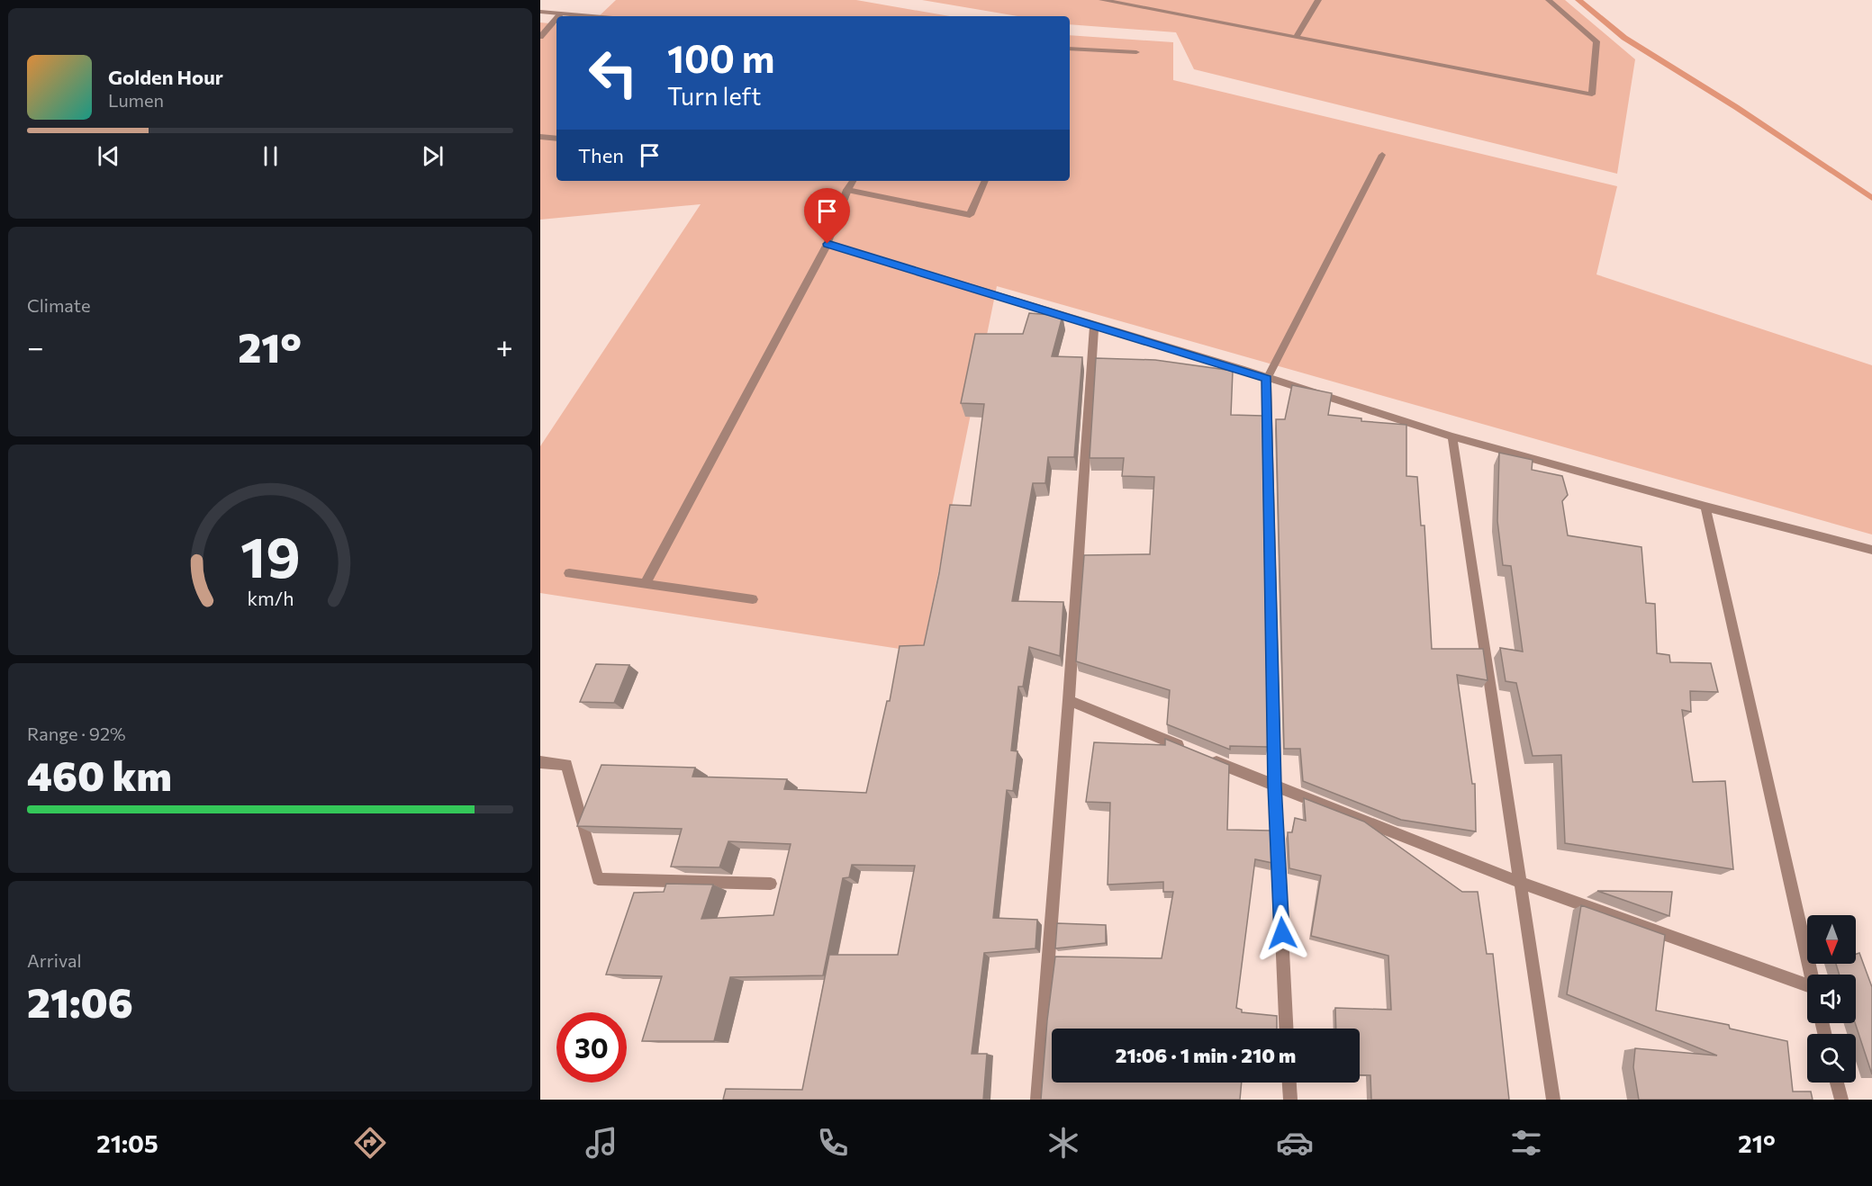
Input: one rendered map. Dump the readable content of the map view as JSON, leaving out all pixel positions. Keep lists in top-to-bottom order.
{
  "north": "bottom",
  "page": {
    "turn": ["100 m", "Turn left"],
    "song": ["Golden Hour", "Lumen"],
    "then": "Then",
    "tile": [
      "Climate",
      ["Range · 92%", "460 km"],
      ["Arrival", "21:06"]
    ],
    "heat": ["−", "21°", "+"],
    "limit": "30",
    "trip": "21:06 · 1 min · 210 m",
    "tabs": ["21:05", "21°"],
    "gauge": ["19", "km/h"]
  }
}
